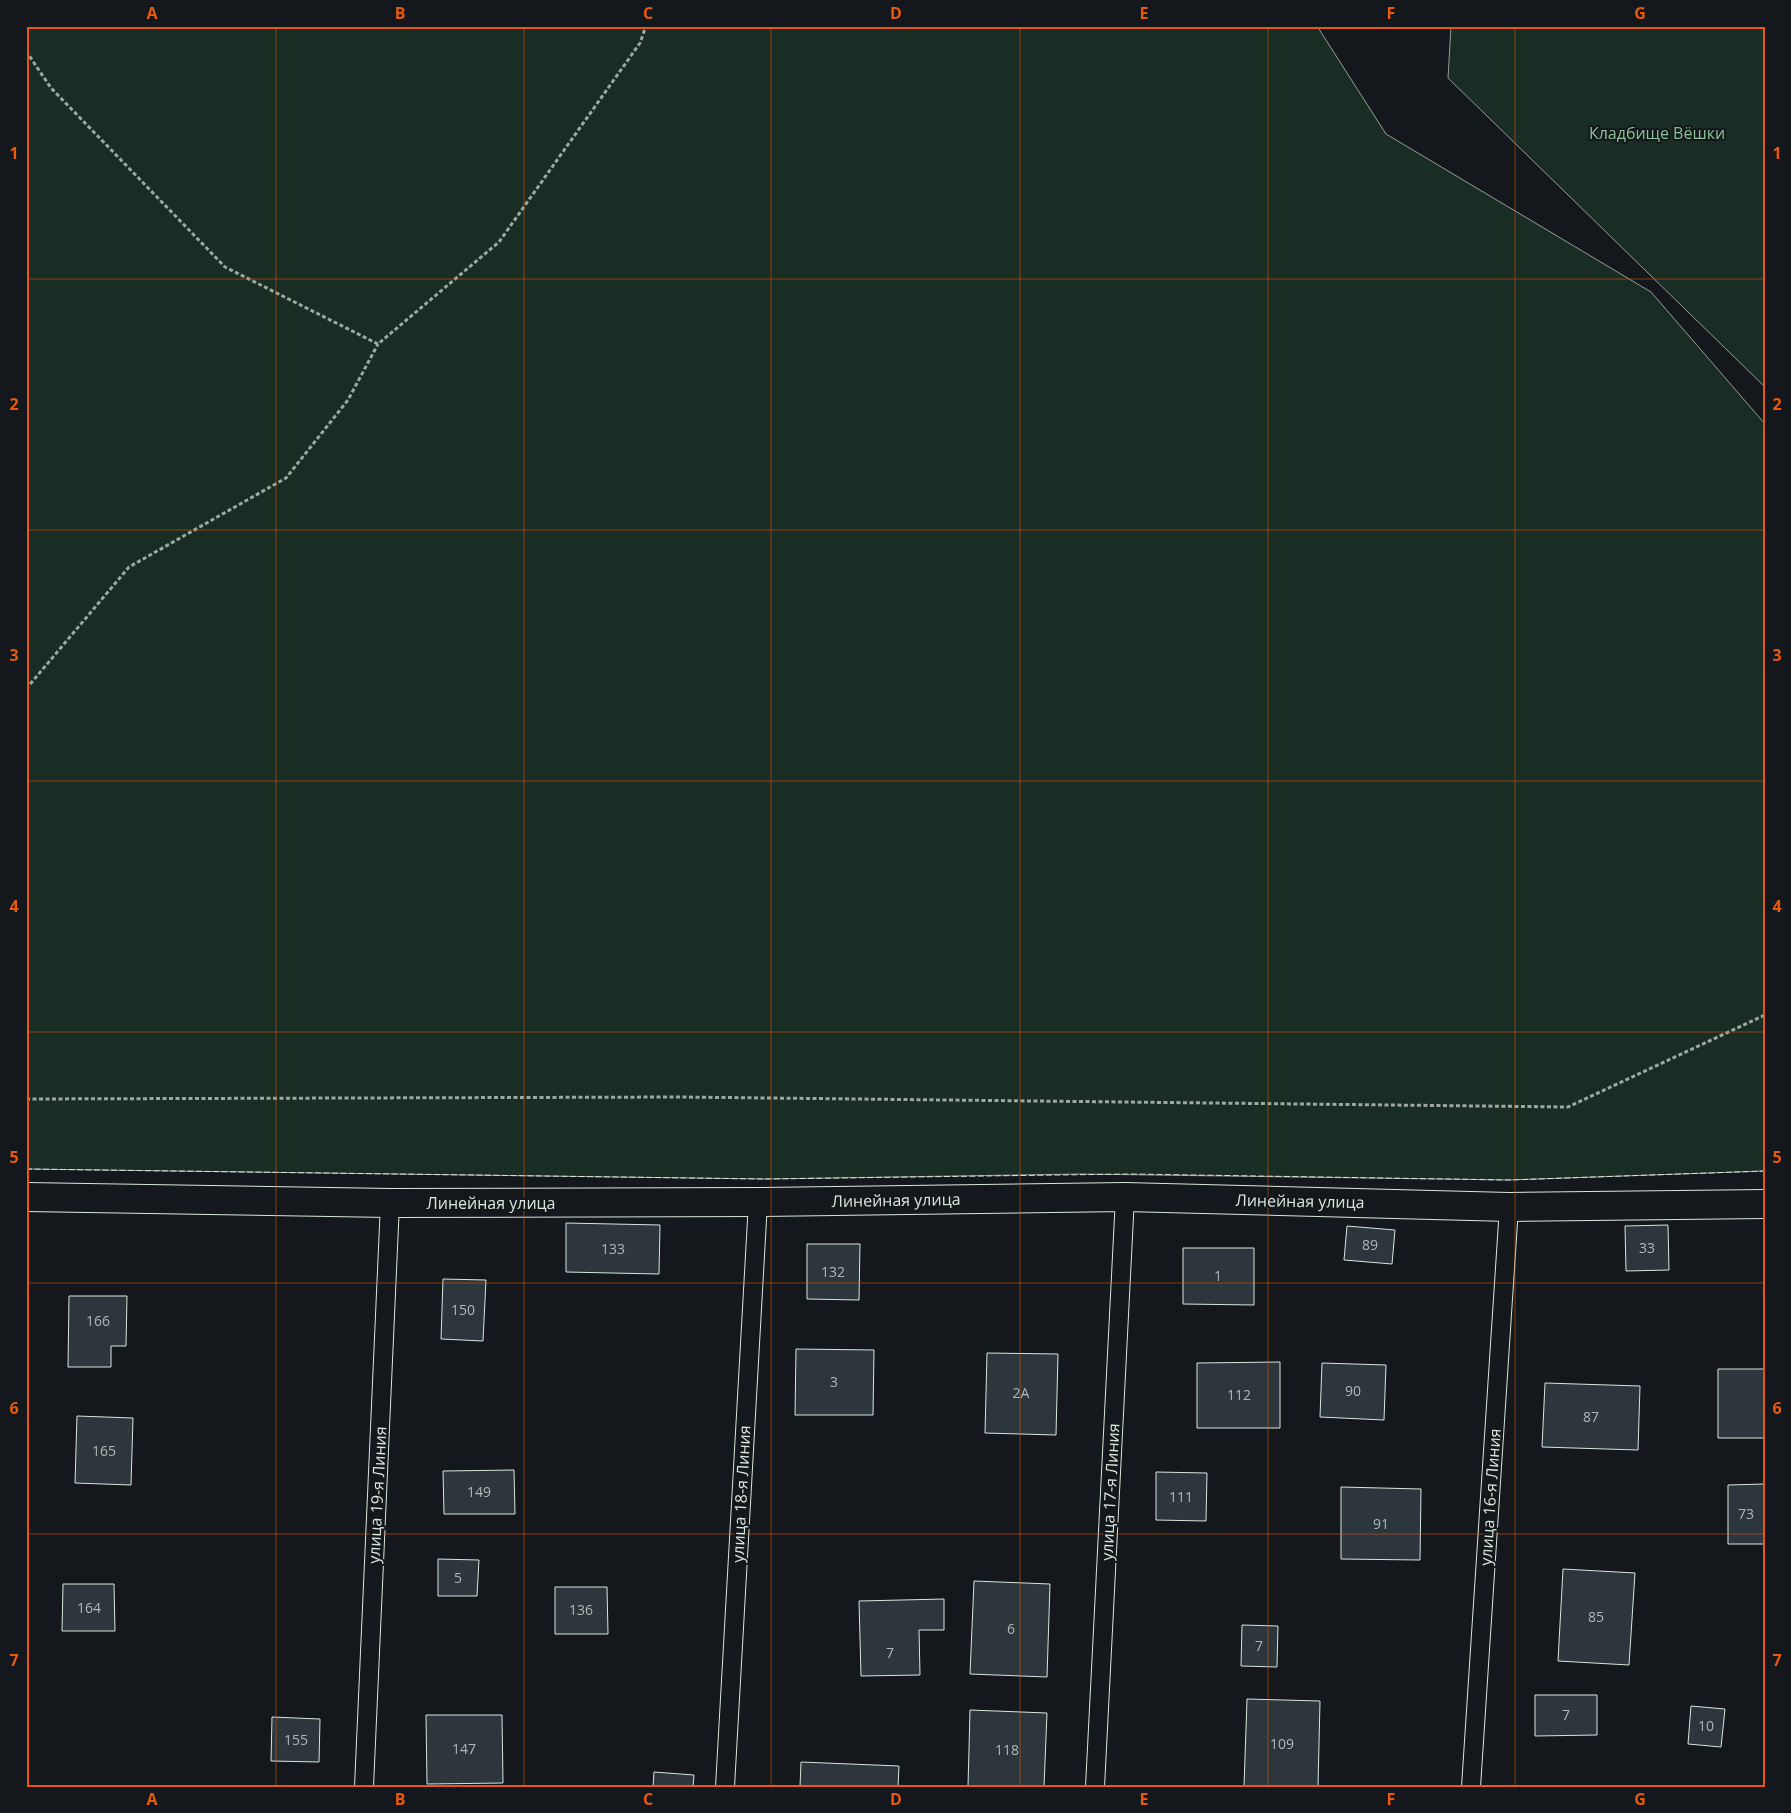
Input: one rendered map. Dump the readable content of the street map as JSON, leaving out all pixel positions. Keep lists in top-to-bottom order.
{
  "streets": {
    "street": ["Линейная улица"],
    "lane": [
      "улица 17-я Линия",
      "улица 18-я Линия",
      "улица 19-я Линия",
      "улица 16-я Линия"
    ]
  },
  "crossings": [
    ["Линейная улица", "улица 17-я Линия"],
    ["Линейная улица", "улица 18-я Линия"],
    ["Линейная улица", "улица 19-я Линия"],
    ["Линейная улица", "улица 16-я Линия"]
  ],
  "parks": ["Кладбище Вёшки"],
  "house_numbers": [
    "89",
    "33",
    "133",
    "132",
    "1",
    "150",
    "166",
    "3",
    "90",
    "2А",
    "112",
    "87",
    "165",
    "149",
    "111",
    "73",
    "91",
    "5",
    "164",
    "136",
    "85",
    "6",
    "7",
    "7",
    "7",
    "10",
    "155",
    "109",
    "147",
    "118"
  ],
  "grid": {
    "columns": [
      "A",
      "B",
      "C",
      "D",
      "E",
      "F",
      "G"
    ],
    "rows": [
      "1",
      "2",
      "3",
      "4",
      "5",
      "6",
      "7"
    ]
  }
}
